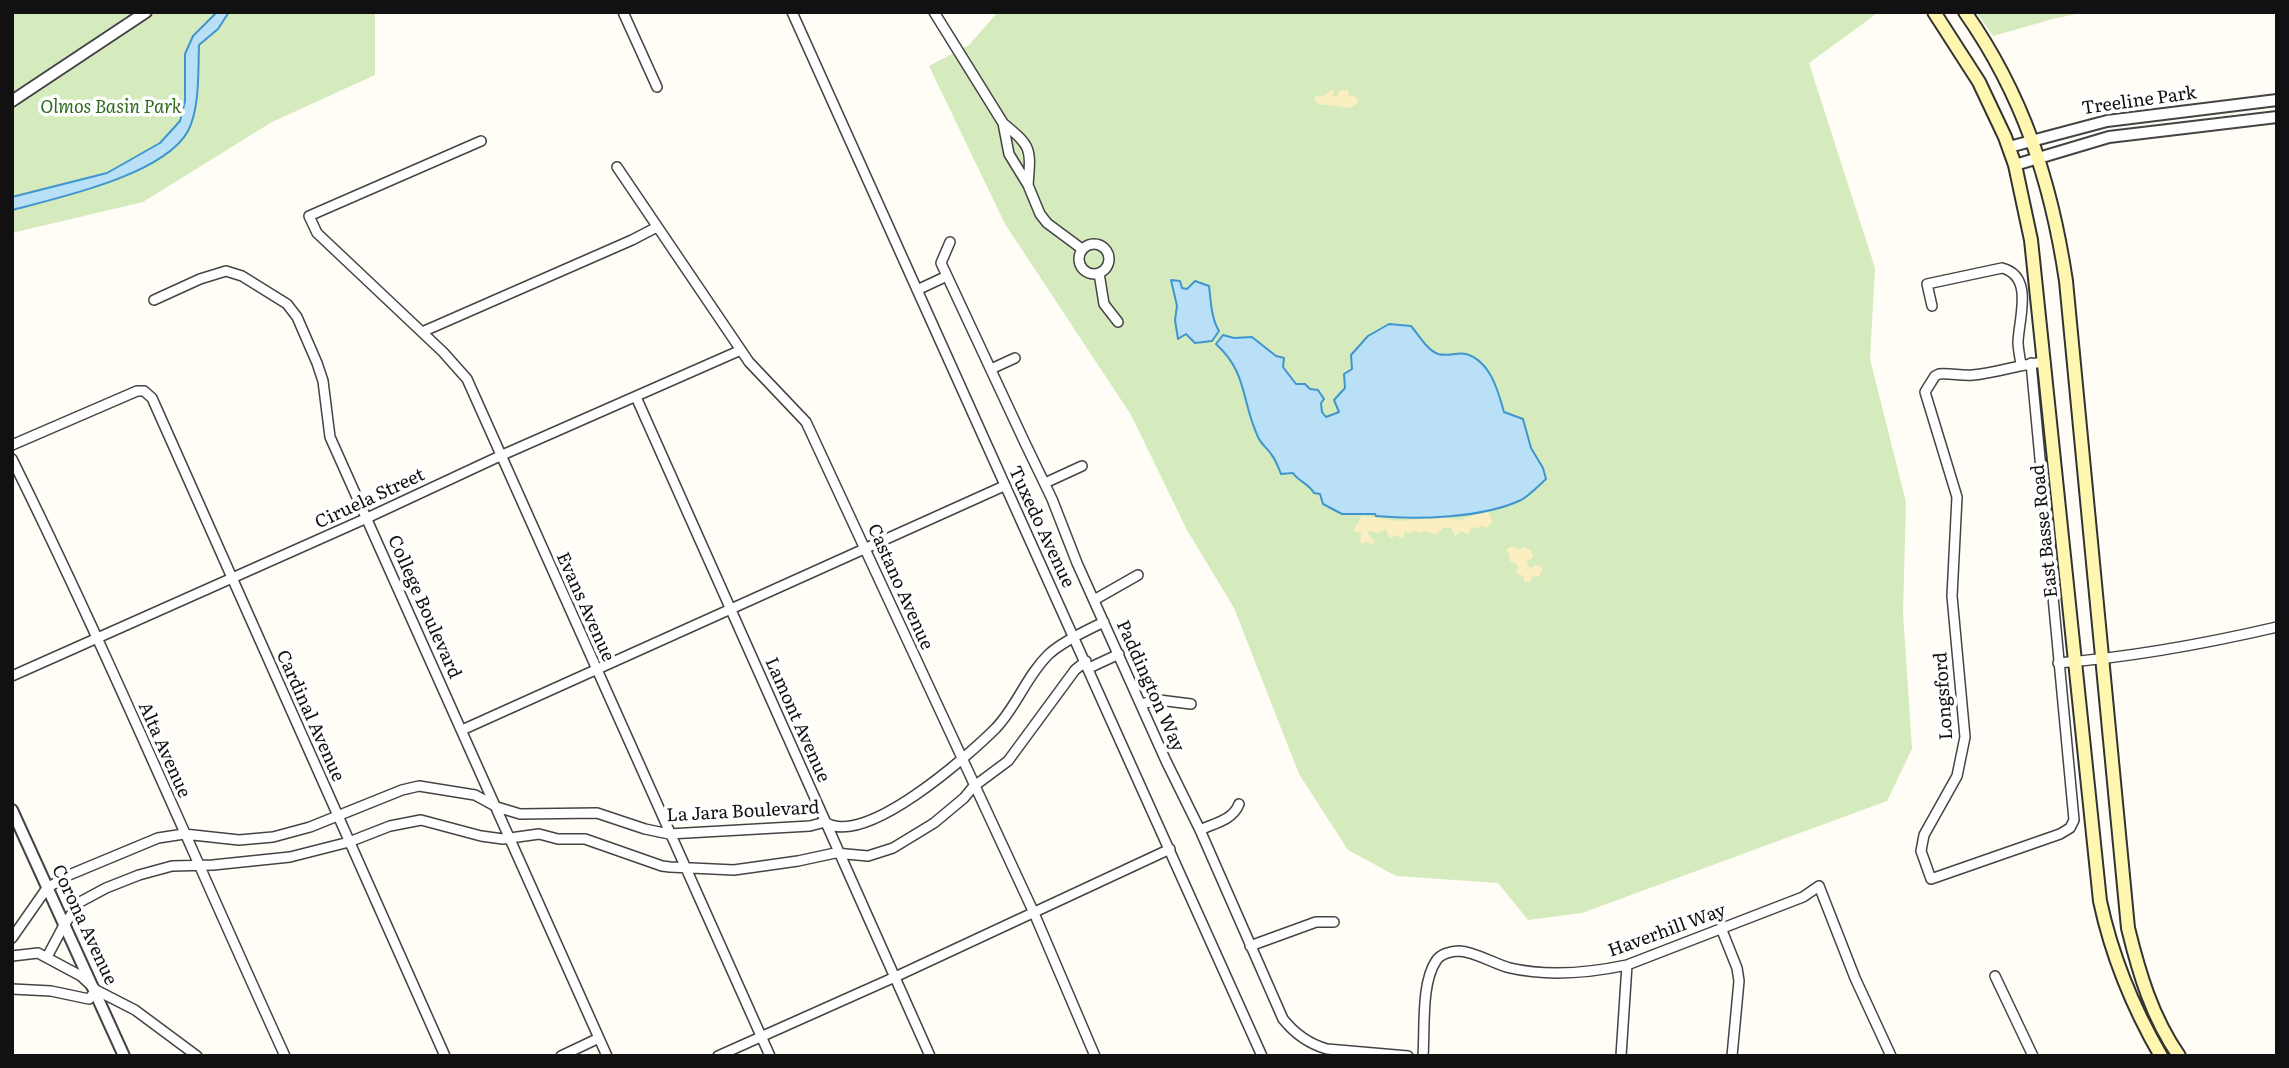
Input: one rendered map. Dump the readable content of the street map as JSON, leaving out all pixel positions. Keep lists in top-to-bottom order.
{
  "streets": {
    "main road": ["East Basse Road"],
    "street": [
      "Treeline Park",
      "Ciruela Street",
      "Tuxedo Avenue",
      "Castano Avenue",
      "College Boulevard",
      "Evans Avenue",
      "Paddington Way",
      "Longsford",
      "Cardinal Avenue",
      "Lamont Avenue",
      "Alta Avenue",
      "La Jara Boulevard",
      "Corona Avenue",
      "Haverhill Way"
    ]
  },
  "crossings": [
    ["Treeline Park", "East Basse Road"],
    ["Ciruela Street", "Castano Avenue"],
    ["Ciruela Street", "College Boulevard"],
    ["Ciruela Street", "Evans Avenue"],
    ["Ciruela Street", "Cardinal Avenue"],
    ["Ciruela Street", "Lamont Avenue"],
    ["Ciruela Street", "Alta Avenue"],
    ["Tuxedo Avenue", "La Jara Boulevard"],
    ["East Basse Road", "Longsford"],
    ["Castano Avenue", "La Jara Boulevard"],
    ["College Boulevard", "La Jara Boulevard"],
    ["Evans Avenue", "La Jara Boulevard"],
    ["Paddington Way", "La Jara Boulevard"],
    ["Cardinal Avenue", "La Jara Boulevard"],
    ["Lamont Avenue", "La Jara Boulevard"],
    ["Alta Avenue", "La Jara Boulevard"],
    ["La Jara Boulevard", "Corona Avenue"]
  ],
  "parks": ["Olmos Basin Park"]
}
